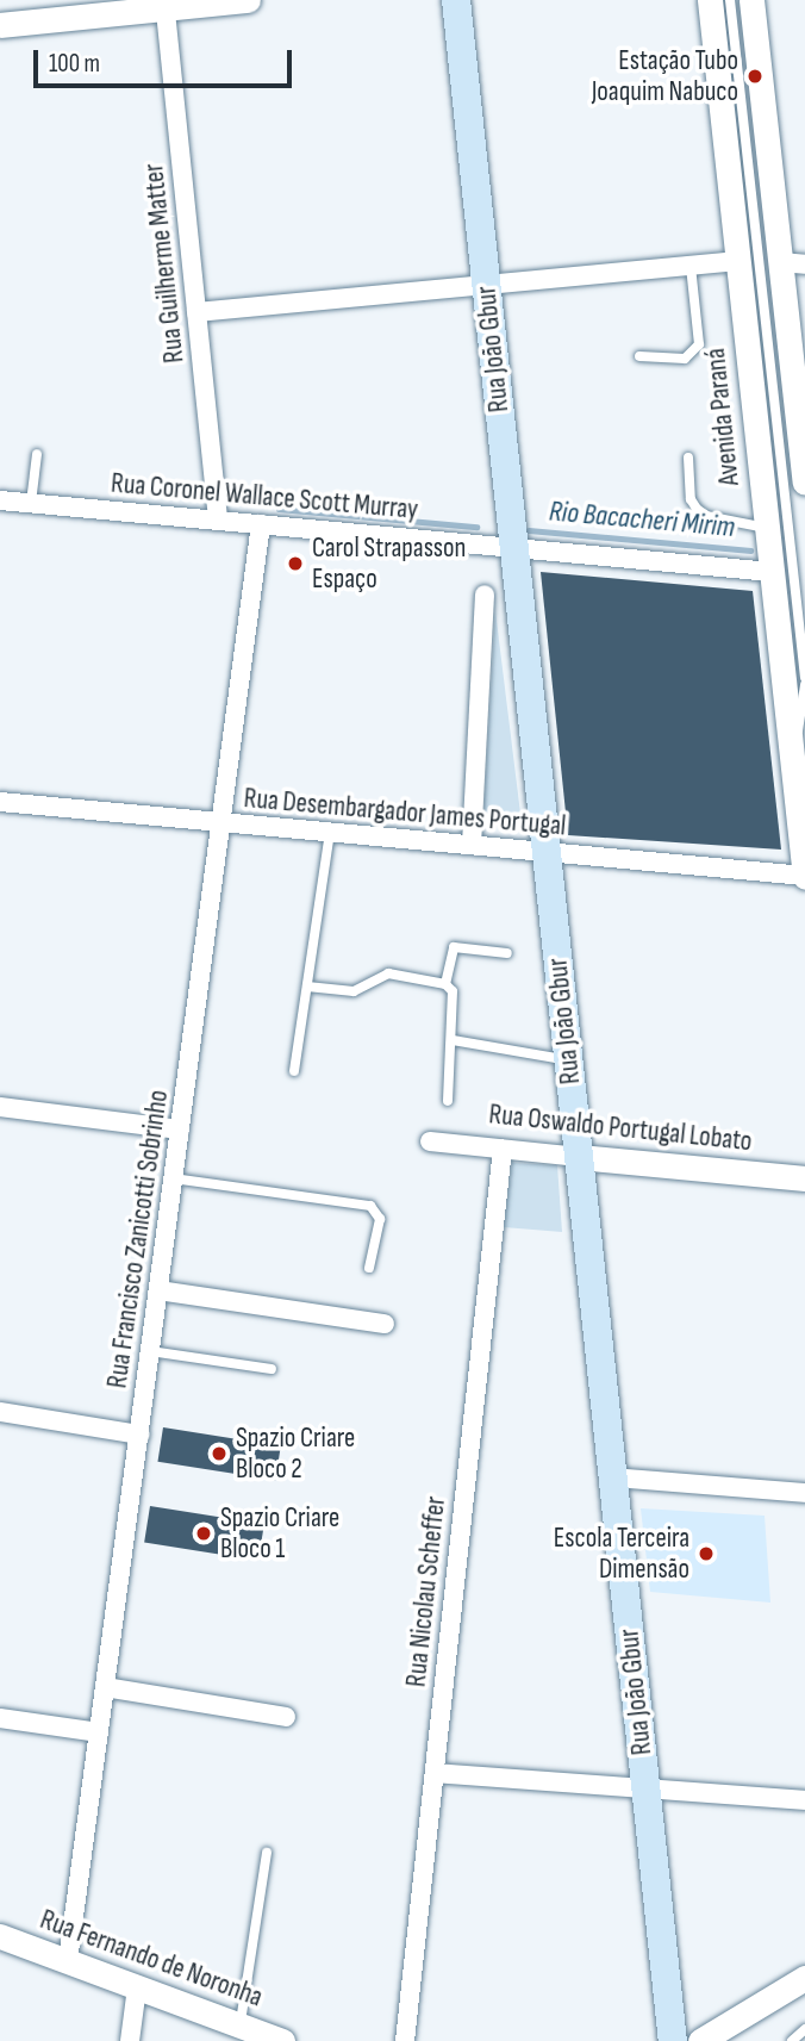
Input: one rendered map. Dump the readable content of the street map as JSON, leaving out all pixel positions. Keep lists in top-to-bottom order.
{
  "streets": {
    "main road": ["Rua João Gbur"],
    "street": [
      "Rua Guilherme Matter",
      "Avenida Paraná",
      "Rua Coronel Wallace Scott Murray",
      "Rua Desembargador James Portugal",
      "Rua Oswaldo Portugal Lobato",
      "Rua Francisco Zanicotti Sobrinho",
      "Rua Nicolau Scheffer",
      "Rua Fernando de Noronha"
    ]
  },
  "crossings": [
    ["Rua Guilherme Matter", "Rua Coronel Wallace Scott Murray"],
    ["Rua João Gbur", "Rua Coronel Wallace Scott Murray"],
    ["Rua João Gbur", "Rua Desembargador James Portugal"],
    ["Rua João Gbur", "Rua Oswaldo Portugal Lobato"],
    ["Avenida Paraná", "Rua Coronel Wallace Scott Murray"],
    ["Avenida Paraná", "Rua Desembargador James Portugal"],
    ["Rua Coronel Wallace Scott Murray", "Rua Francisco Zanicotti Sobrinho"],
    ["Rua Desembargador James Portugal", "Rua Francisco Zanicotti Sobrinho"],
    ["Rua Oswaldo Portugal Lobato", "Rua Nicolau Scheffer"],
    ["Rua Francisco Zanicotti Sobrinho", "Rua Fernando de Noronha"]
  ],
  "water": ["Rio Bacacheri Mirim"],
  "places": [
    "Estação Tubo Joaquim Nabuco",
    "Carol Strapasson Espaço",
    "Spazio Criare Bloco 2",
    "Spazio Criare Bloco 1",
    "Escola Terceira Dimensão"
  ],
  "scale_bar": "100 m"
}
